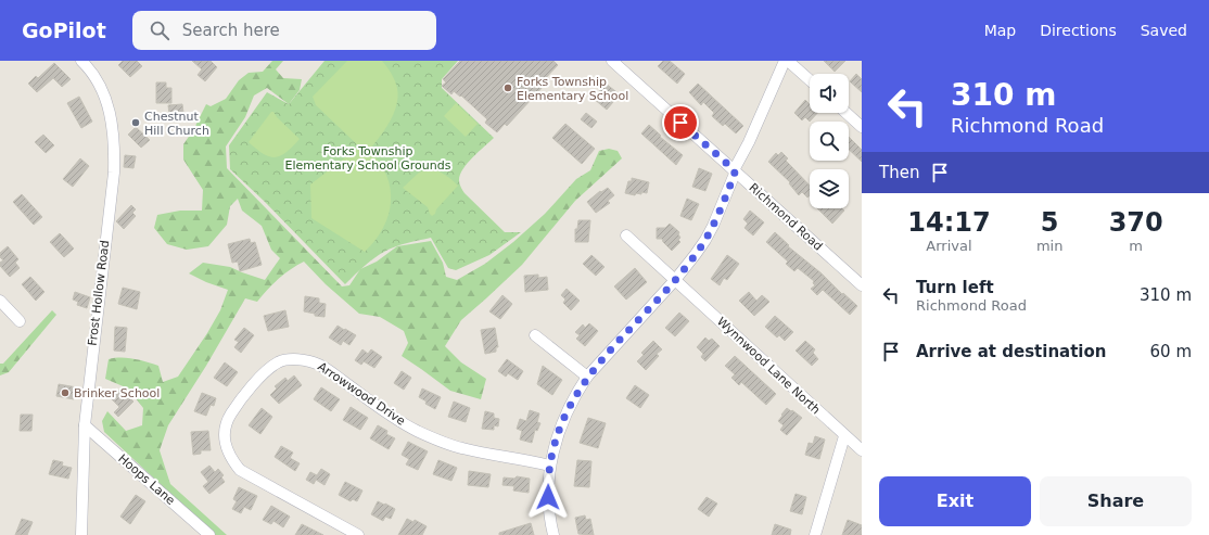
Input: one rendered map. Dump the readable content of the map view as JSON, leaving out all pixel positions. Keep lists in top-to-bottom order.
{
  "streets": {
    "street": [
      "Richmond Road",
      "Frost Hollow Road",
      "Wynnwood Lane North",
      "Arrowwood Drive",
      "Hoops Lane"
    ]
  },
  "crossings": [
    ["Frost Hollow Road", "Hoops Lane"]
  ],
  "parks": ["Forks Township Elementary School Grounds"],
  "places": ["Forks Township Elementary School", "Chestnut Hill Church", "Brinker School"],
  "page": {
    "header": "GoPilot",
    "search": "Search here",
    "nav": ["Map", "Directions", "Saved"],
    "turn": ["310 m", "Richmond Road"],
    "then": "Then",
    "eta": [
      "14:17",
      "Arrival",
      "5",
      "min",
      "370",
      "m"
    ],
    "list": [
      {
        "name": "Turn left",
        "note": "Richmond Road",
        "value": "310 m"
      },
      {
        "name": "Arrive at destination",
        "value": "60 m"
      }
    ],
    "buttons": ["Exit", "Share"]
  }
}
